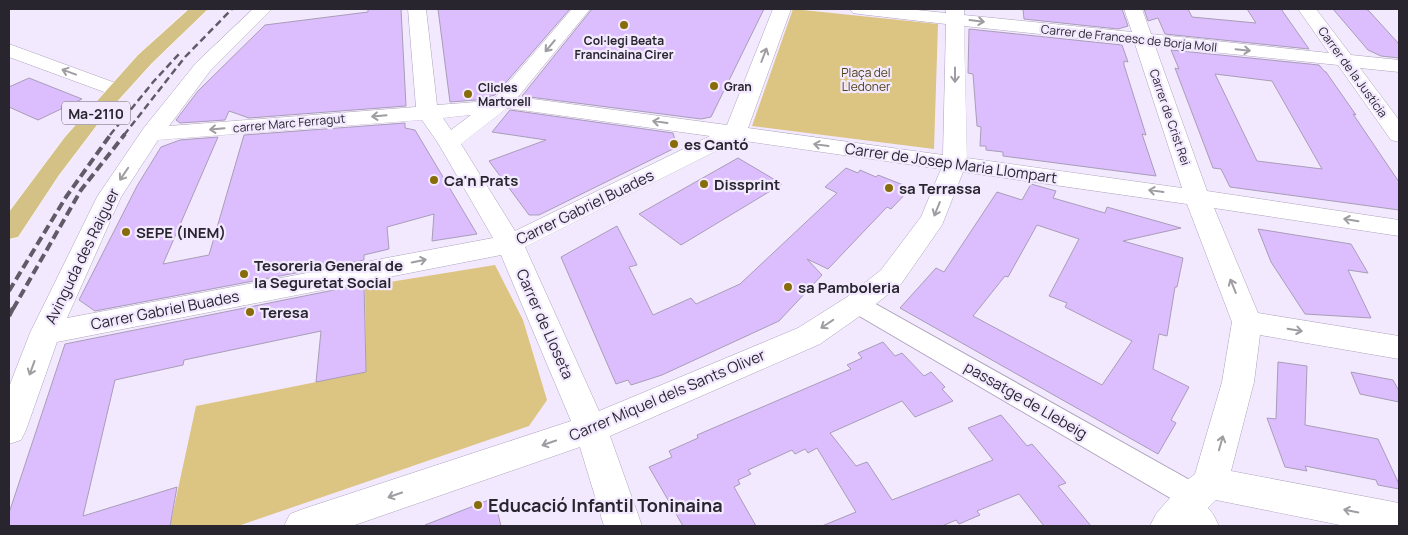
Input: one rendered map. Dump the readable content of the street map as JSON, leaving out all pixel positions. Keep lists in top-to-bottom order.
{
  "streets": {
    "main road": ["Ma-2110"],
    "street": [
      "Carrer de Francesc de Borja Moll",
      "Carrer de la Justícia",
      "Carrer de Crist Rei",
      "carrer Marc Ferragut",
      "Carrer de Josep Maria Llompart",
      "Carrer Gabriel Buades",
      "Avinguda des Raiguer",
      "Carrer de Lloseta",
      "Carrer Miquel dels Sants Oliver",
      "passatge de Llebeig"
    ]
  },
  "crossings": [
    ["Carrer de Francesc de Borja Moll", "Carrer de la Justícia"],
    ["Carrer de Francesc de Borja Moll", "Carrer de Crist Rei"],
    ["Carrer de Crist Rei", "Carrer de Josep Maria Llompart"],
    ["carrer Marc Ferragut", "Carrer de Josep Maria Llompart"],
    ["carrer Marc Ferragut", "Avinguda des Raiguer"],
    ["carrer Marc Ferragut", "Carrer de Lloseta"],
    ["Carrer de Josep Maria Llompart", "Carrer Gabriel Buades"],
    ["Carrer de Josep Maria Llompart", "Carrer Miquel dels Sants Oliver"],
    ["Carrer Gabriel Buades", "Avinguda des Raiguer"],
    ["Carrer Gabriel Buades", "Carrer de Lloseta"],
    ["Carrer de Lloseta", "Carrer Miquel dels Sants Oliver"],
    ["Carrer Miquel dels Sants Oliver", "passatge de Llebeig"]
  ],
  "one_way": [
    "Carrer de Francesc de Borja Moll",
    "Carrer de Crist Rei",
    "carrer Marc Ferragut",
    "Carrer de Josep Maria Llompart",
    "Carrer Gabriel Buades",
    "Avinguda des Raiguer",
    "Carrer Miquel dels Sants Oliver"
  ],
  "parks": ["Plaça del Lledoner"],
  "places": [
    "Col·legi Beata Francinaina Cirer",
    "Gran",
    "Clicles Martorell",
    "es Cantó",
    "Ca'n Prats",
    "Dissprint",
    "sa Terrassa",
    "SEPE (INEM)",
    "Tesoreria General de la Seguretat Social",
    "sa Pamboleria",
    "Teresa",
    "Educació Infantil Toninaina"
  ]
}
